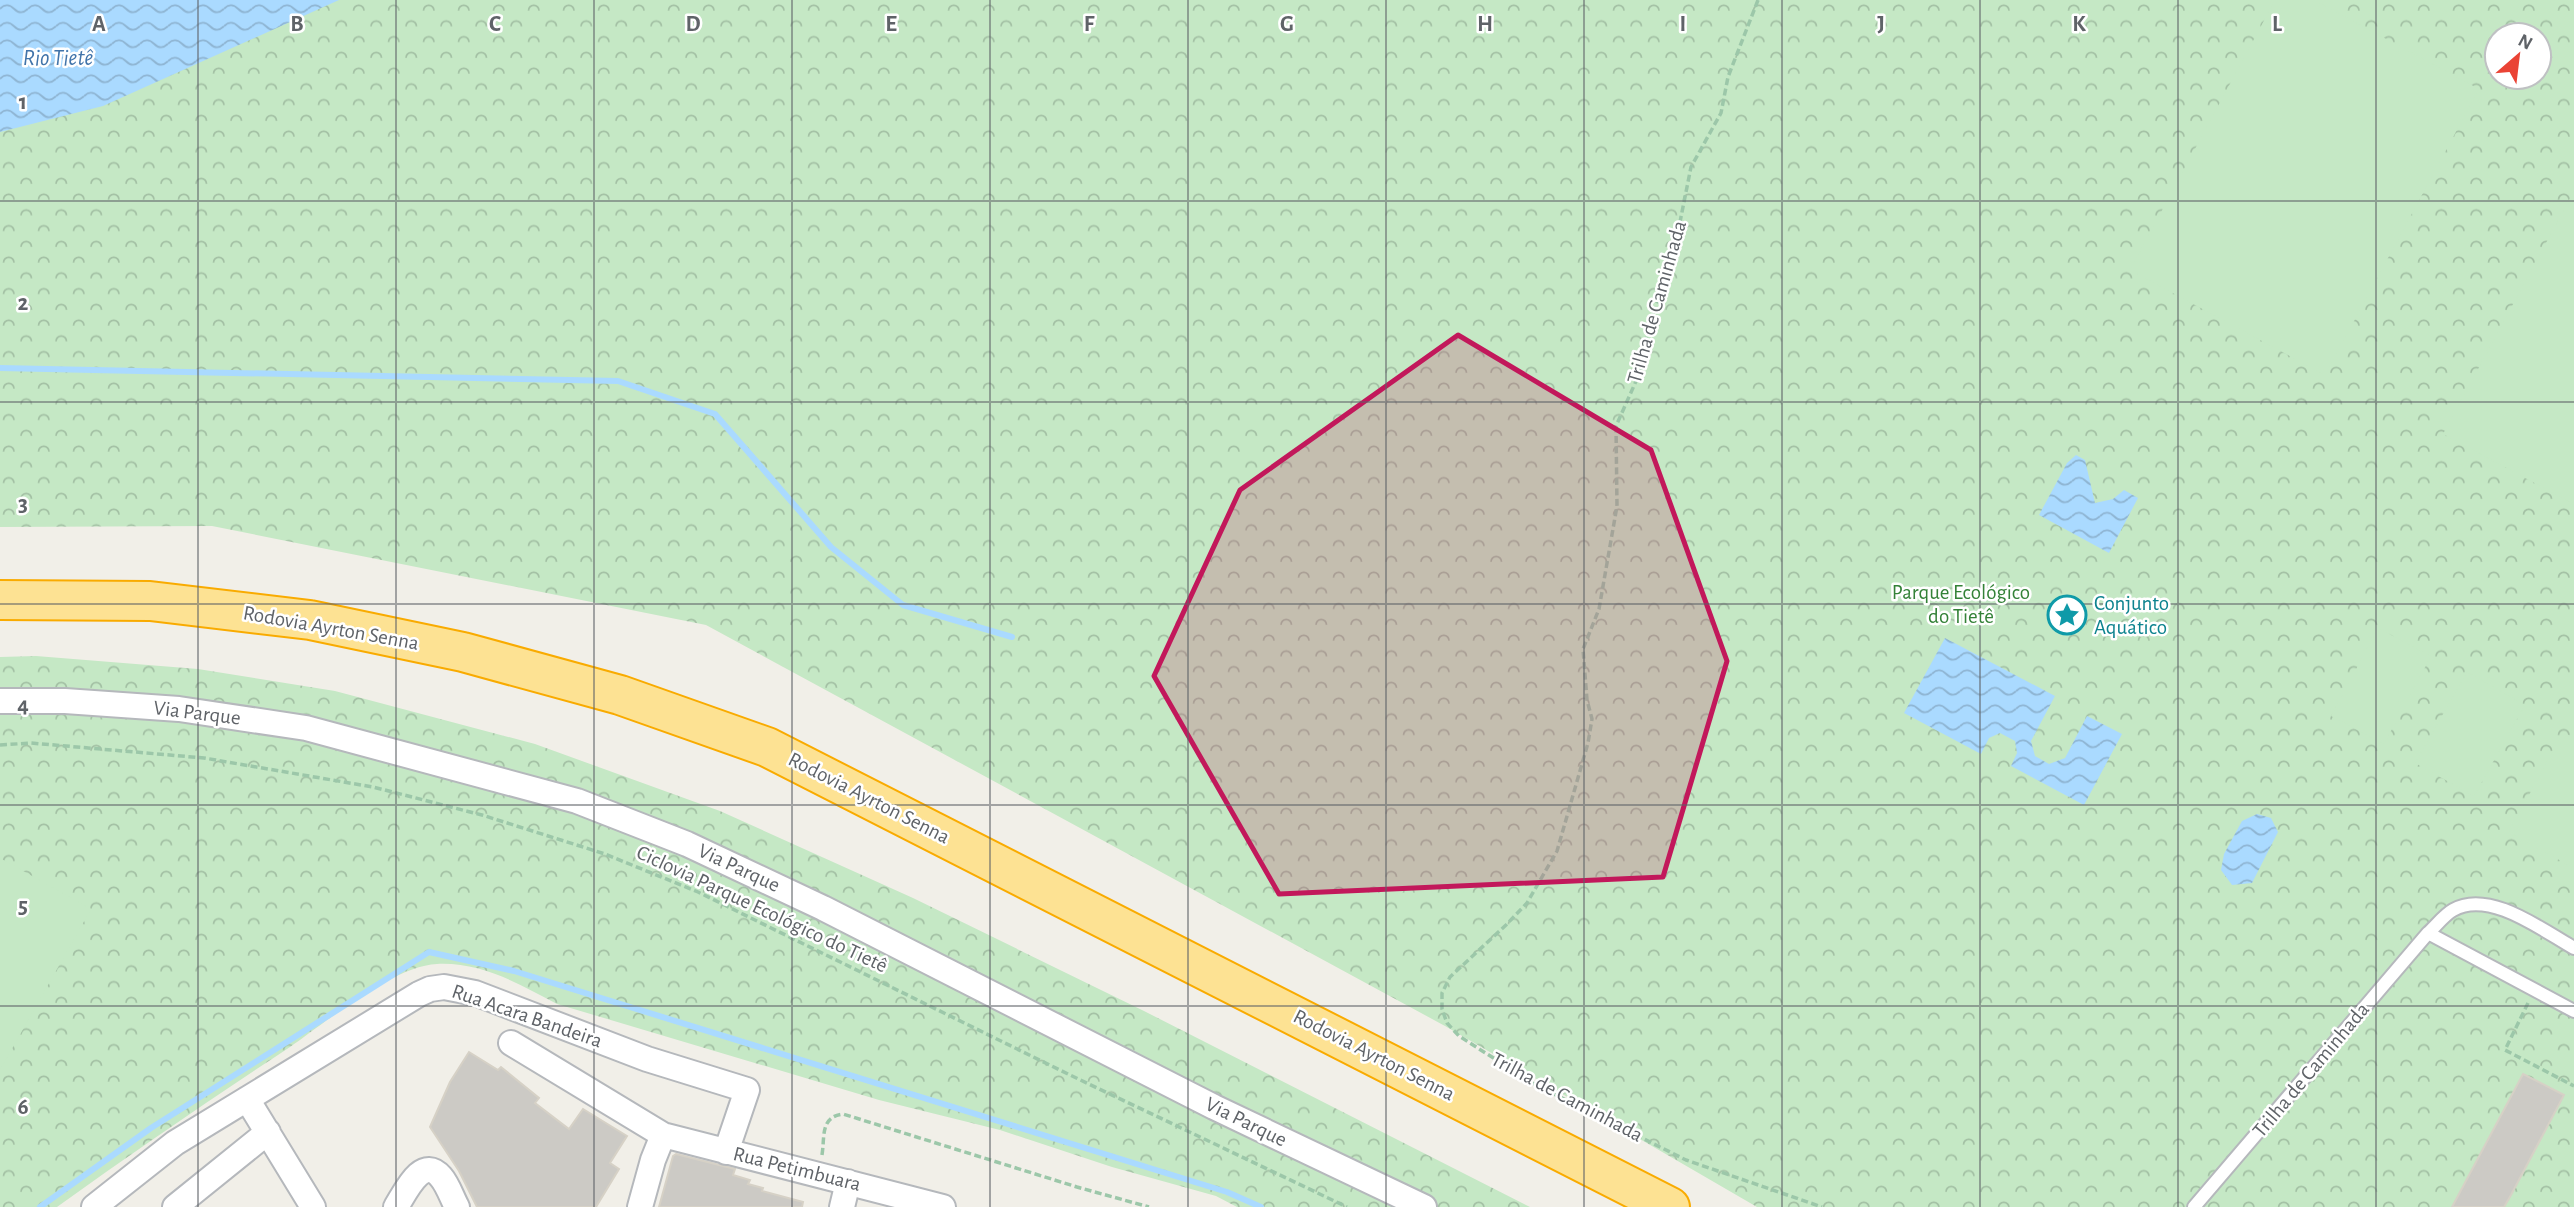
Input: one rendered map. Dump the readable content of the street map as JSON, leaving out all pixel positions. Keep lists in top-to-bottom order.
{
  "streets": {
    "highway": ["Rodovia Ayrton Senna"],
    "street": ["Via Parque", "Rua Acara Bandeira", "Rua Petimbuara"],
    "lane": ["Trilha de Caminhada"],
    "path": ["Ciclovia Parque Ecológico do Tietê"]
  },
  "crossings": [
    ["Rua Acara Bandeira", "Rua Petimbuara"]
  ],
  "water": ["Rio Tietê"],
  "parks": ["Parque Ecológico do Tietê"],
  "places": {
    "place": ["Conjunto Aquático"]
  },
  "north": "top right",
  "grid": {
    "columns": [
      "A",
      "B",
      "C",
      "D",
      "E",
      "F",
      "G",
      "H",
      "I",
      "J",
      "K",
      "L"
    ],
    "rows": [
      "1",
      "2",
      "3",
      "4",
      "5",
      "6"
    ]
  }
}
